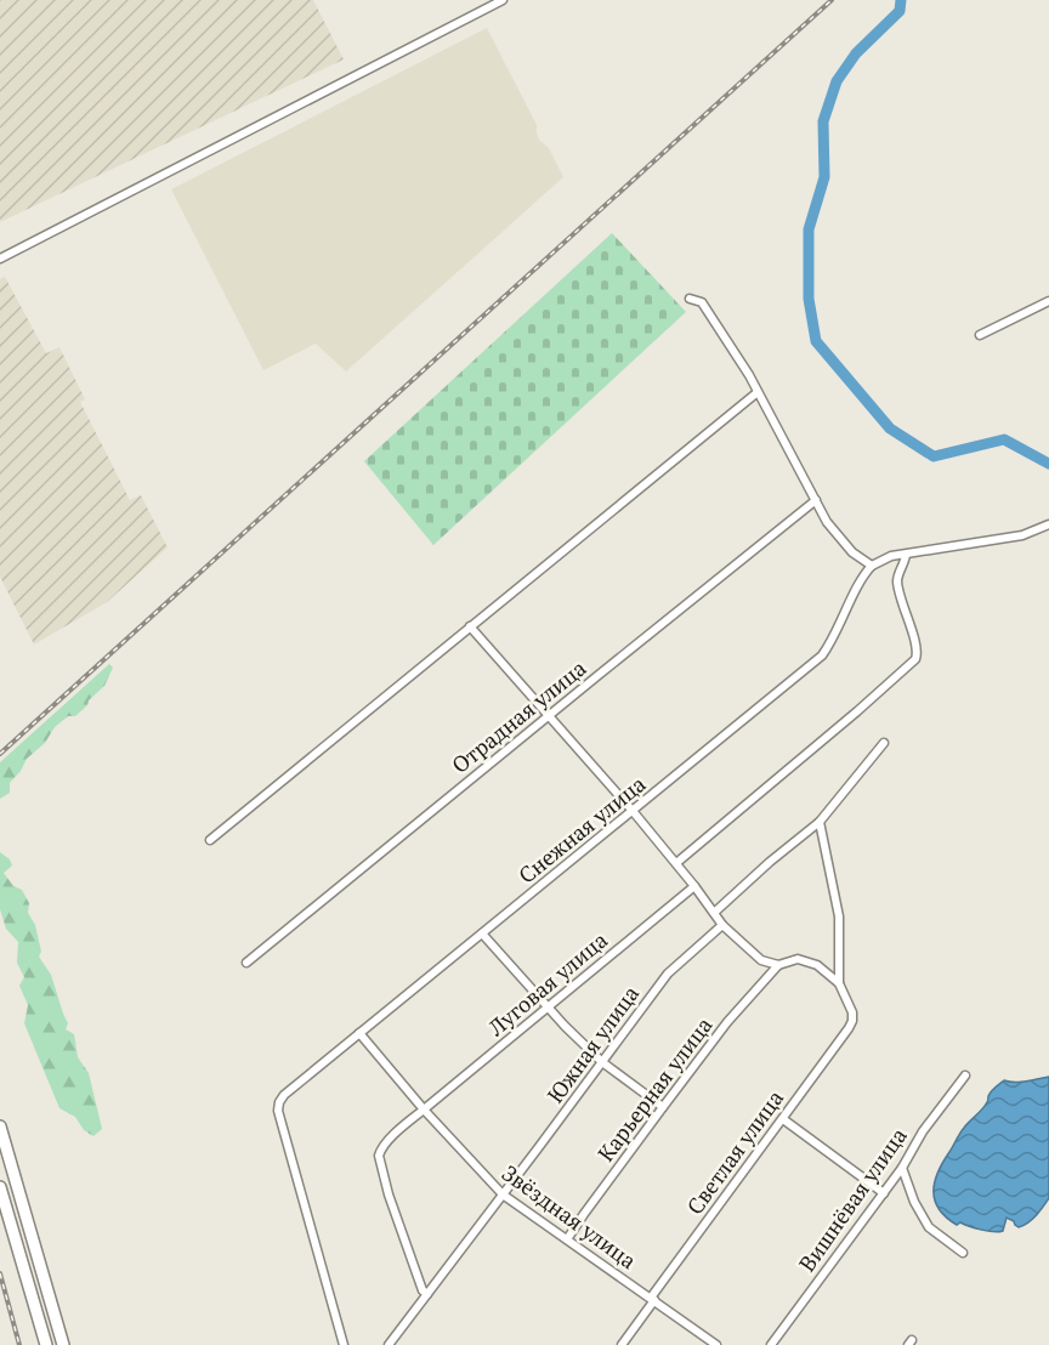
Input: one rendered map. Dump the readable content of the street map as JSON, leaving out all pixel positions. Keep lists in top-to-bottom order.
{
  "streets": {
    "street": [
      "Отрадная улица",
      "Снежная улица",
      "Луговая улица",
      "Южная улица",
      "Карьерная улица",
      "Светлая улица",
      "Вишнёвая улица",
      "Звёздная улица"
    ]
  },
  "crossings": [
    ["Снежная улица", "Звёздная улица"],
    ["Луговая улица", "Южная улица"],
    ["Луговая улица", "Звёздная улица"],
    ["Южная улица", "Звёздная улица"],
    ["Карьерная улица", "Звёздная улица"],
    ["Светлая улица", "Звёздная улица"]
  ]
}
